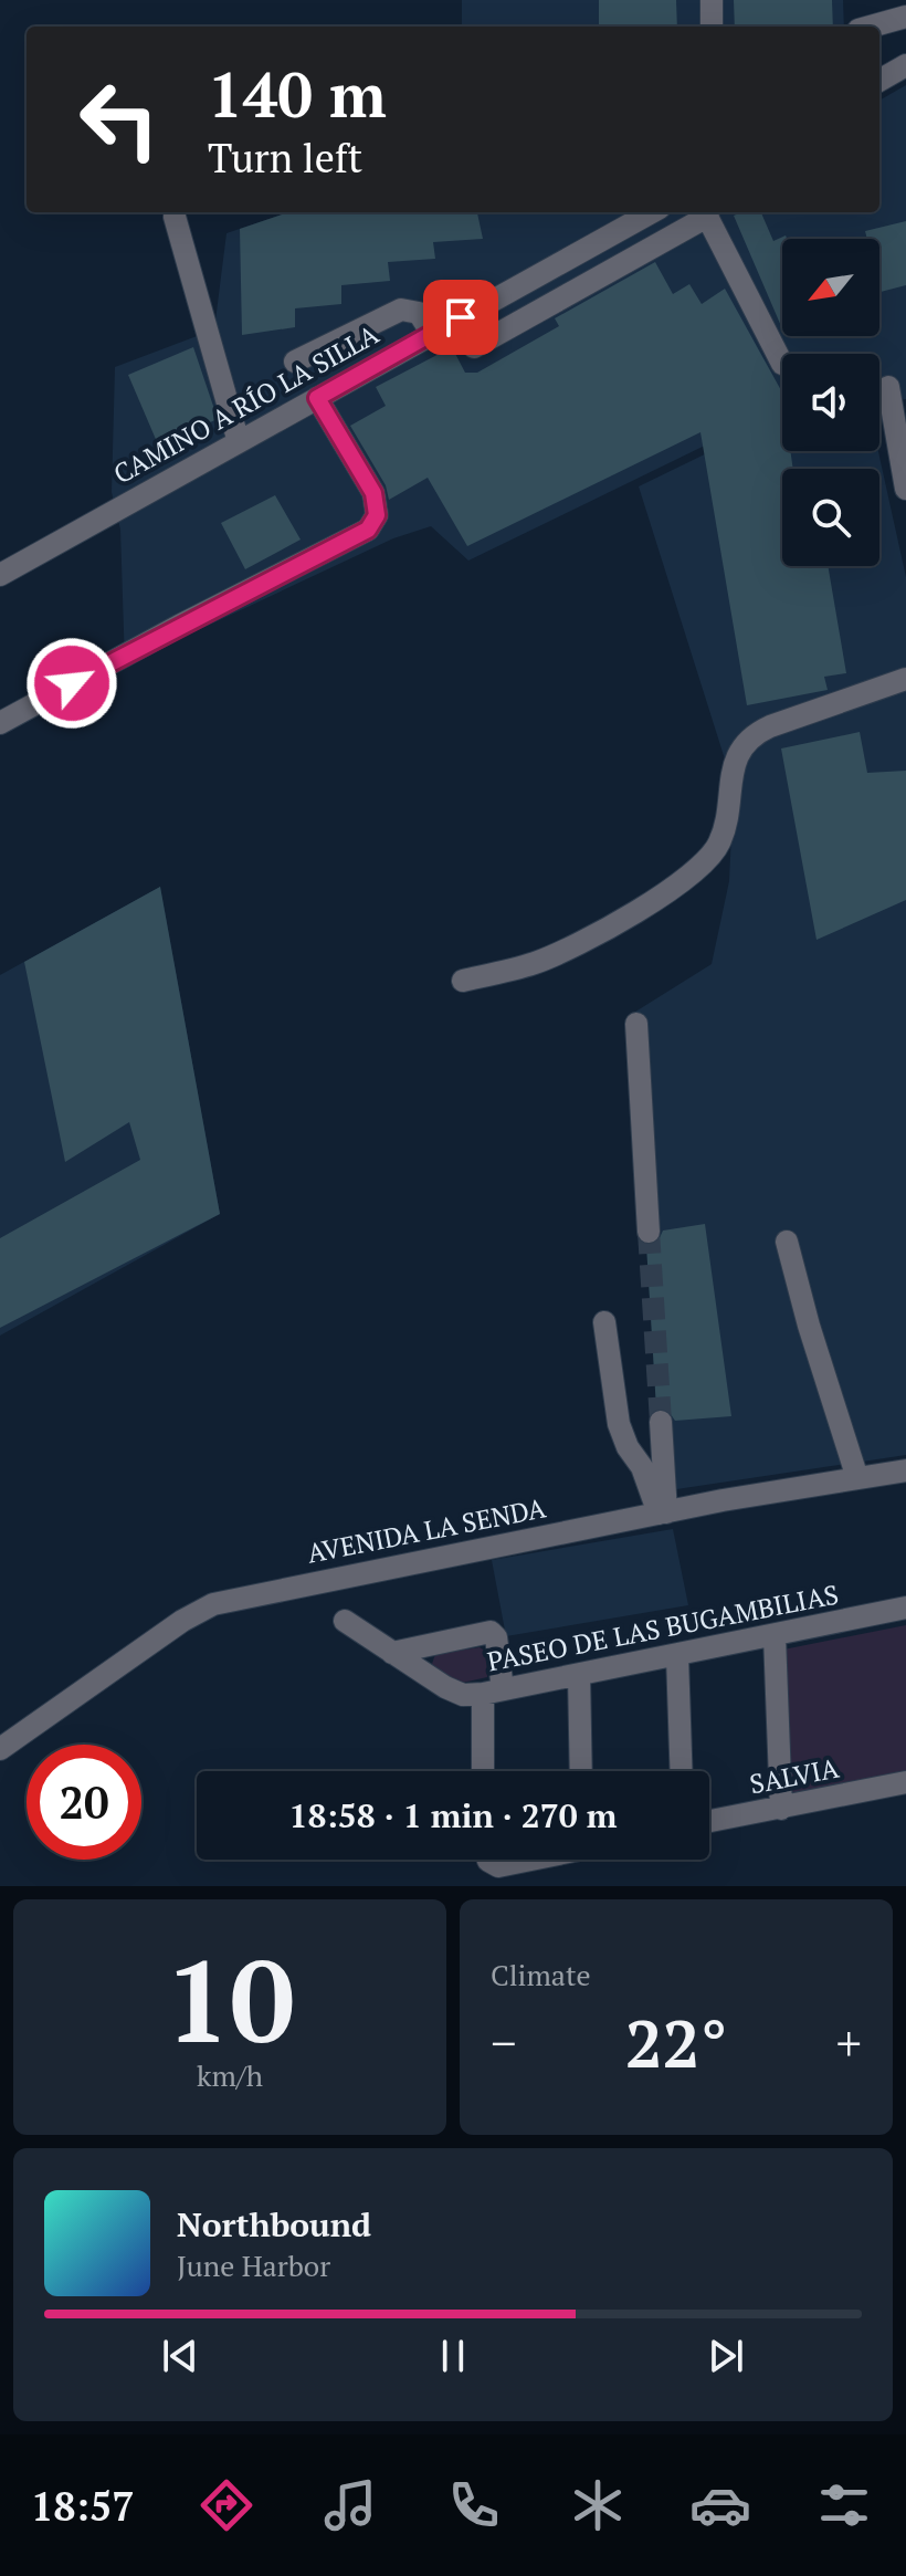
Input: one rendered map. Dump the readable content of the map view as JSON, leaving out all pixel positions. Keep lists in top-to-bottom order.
{
  "streets": {
    "street": [
      "CAMINO A RÍO LA SILLA",
      "AVENIDA LA SENDA",
      "PASEO DE LAS BUGAMBILIAS",
      "SALVIA"
    ]
  },
  "north": "bottom left",
  "page": {
    "turn": ["140 m", "Turn left"],
    "limit": "20",
    "trip": "18:58 · 1 min · 270 m",
    "tile": [
      ["10", "km/h"],
      "Climate"
    ],
    "heat": ["−", "22°", "+"],
    "song": ["Northbound", "June Harbor"],
    "tabs": "18:57"
  }
}
